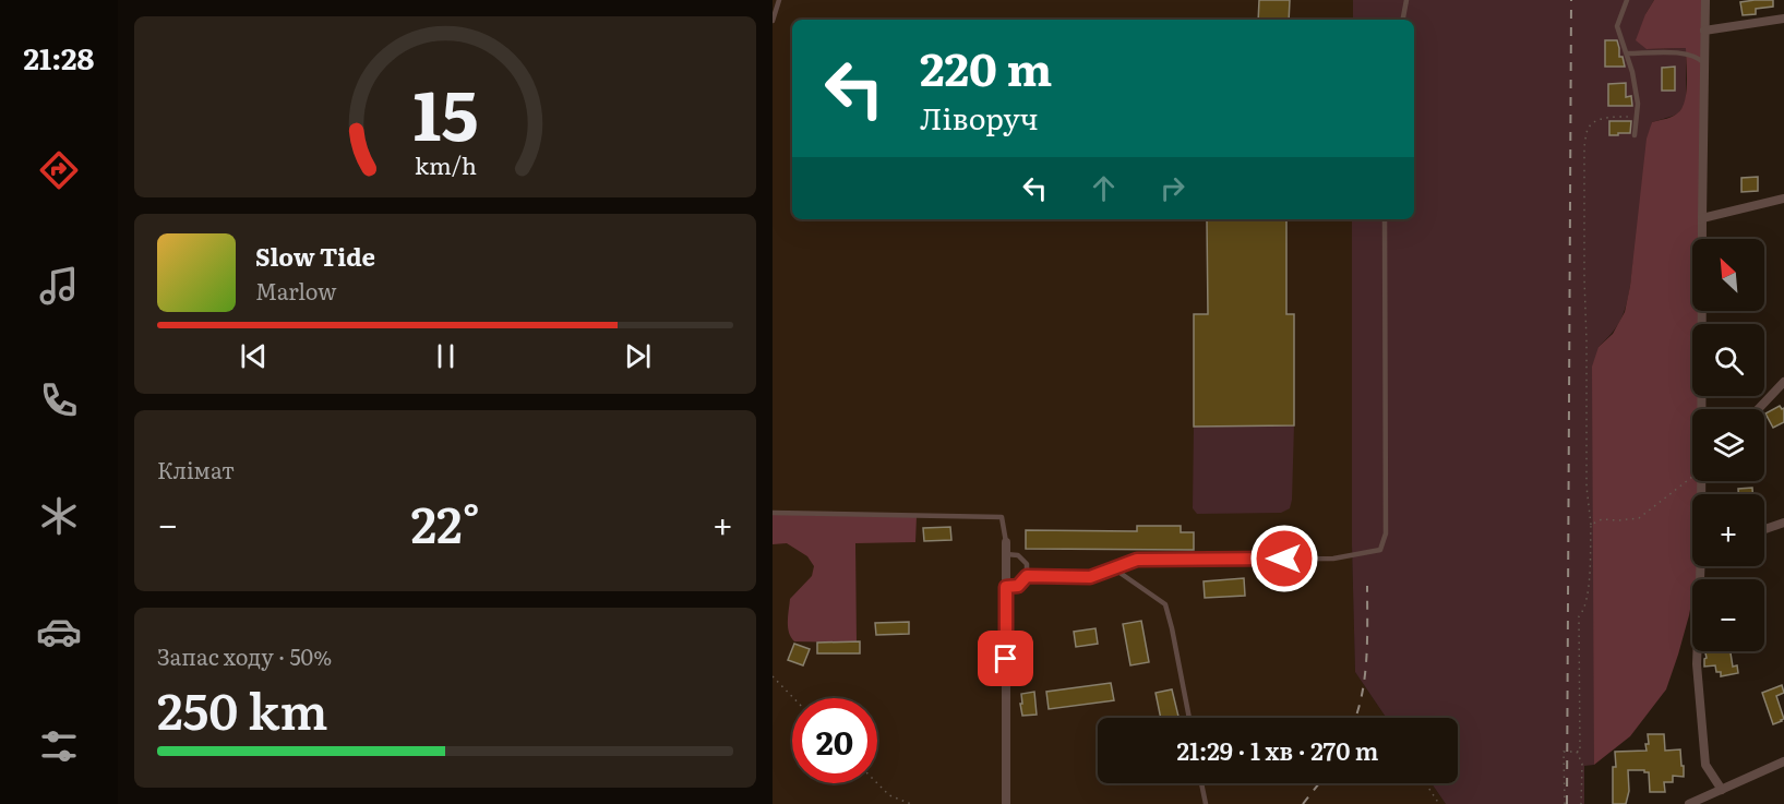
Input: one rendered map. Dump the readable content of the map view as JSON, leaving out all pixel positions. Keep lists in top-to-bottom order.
{
  "north": "top left",
  "page": {
    "tabs": "21:28",
    "turn": ["220 m", "Ліворуч"],
    "song": ["Slow Tide", "Marlow"],
    "map_buttons": ["+", "−"],
    "tile": [
      "Клімат",
      ["Запас ходу · 50%", "250 km"]
    ],
    "heat": ["−", "22°", "+"],
    "limit": "20",
    "trip": "21:29 · 1 хв · 270 m",
    "gauge": ["15", "km/h"]
  }
}
